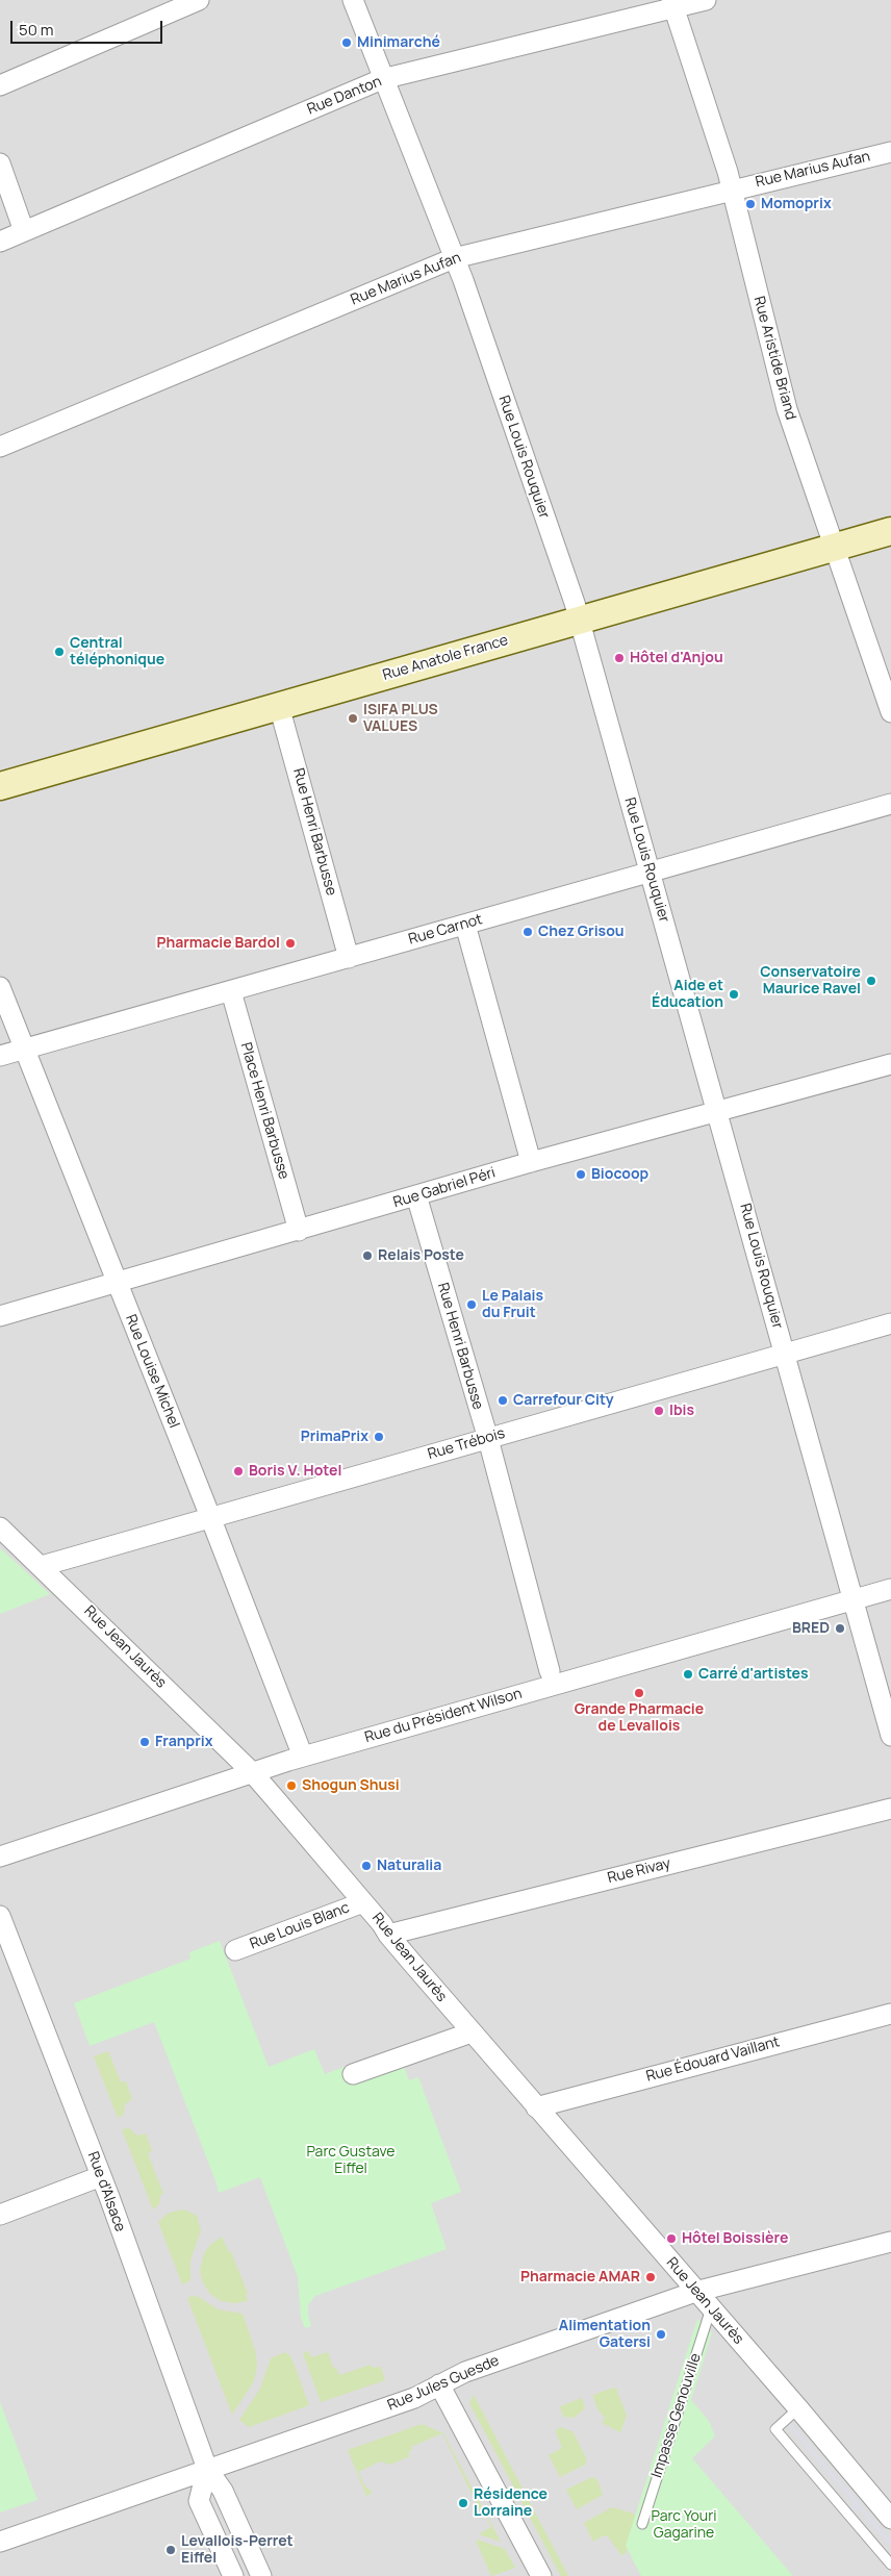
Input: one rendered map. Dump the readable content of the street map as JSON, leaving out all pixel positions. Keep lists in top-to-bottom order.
{
  "streets": {
    "main road": ["Rue Anatole France"],
    "street": [
      "Rue Danton",
      "Rue Marius Aufan",
      "Rue Aristide Briand",
      "Rue Louis Rouquier",
      "Rue Henri Barbusse",
      "Rue Carnot",
      "Place Henri Barbusse",
      "Rue Gabriel Péri",
      "Rue Louise Michel",
      "Rue Trébois",
      "Rue Jean Jaurès",
      "Rue du Président Wilson",
      "Rue Rivay",
      "Rue Louis Blanc",
      "Rue Édouard Vaillant",
      "Rue d'Alsace",
      "Rue Jules Guesde"
    ],
    "lane": ["Impasse Genouville"]
  },
  "crossings": [
    ["Rue Danton", "Rue Aristide Briand"],
    ["Rue Danton", "Rue Louis Rouquier"],
    ["Rue Marius Aufan", "Rue Aristide Briand"],
    ["Rue Marius Aufan", "Rue Louis Rouquier"],
    ["Rue Aristide Briand", "Rue Anatole France"],
    ["Rue Louis Rouquier", "Rue Anatole France"],
    ["Rue Louis Rouquier", "Rue Carnot"],
    ["Rue Louis Rouquier", "Rue Gabriel Péri"],
    ["Rue Louis Rouquier", "Rue Trébois"],
    ["Rue Louis Rouquier", "Rue du Président Wilson"],
    ["Rue Anatole France", "Rue Henri Barbusse"],
    ["Rue Henri Barbusse", "Rue Carnot"],
    ["Rue Henri Barbusse", "Rue Trébois"],
    ["Rue Carnot", "Place Henri Barbusse"],
    ["Rue Carnot", "Rue Louise Michel"],
    ["Place Henri Barbusse", "Rue Gabriel Péri"],
    ["Rue Gabriel Péri", "Rue Louise Michel"],
    ["Rue Louise Michel", "Rue Trébois"],
    ["Rue Louise Michel", "Rue du Président Wilson"],
    ["Rue Trébois", "Rue Jean Jaurès"],
    ["Rue Jean Jaurès", "Rue du Président Wilson"],
    ["Rue Jean Jaurès", "Rue Rivay"],
    ["Rue Jean Jaurès", "Rue Louis Blanc"],
    ["Rue Jean Jaurès", "Rue Édouard Vaillant"],
    ["Rue Jean Jaurès", "Rue Jules Guesde"],
    ["Rue Jean Jaurès", "Impasse Genouville"],
    ["Rue d'Alsace", "Rue Jules Guesde"]
  ],
  "parks": ["Parc Gustave Eiffel", "Parc Youri Gagarine"],
  "places": [
    "Minimarché",
    "Momoprix",
    "Central téléphonique",
    "Hôtel d'Anjou",
    "ISIFA PLUS VALUES",
    "Chez Grisou",
    "Pharmacie Bardol",
    "Conservatoire Maurice Ravel",
    "Aide et Éducation",
    "Biocoop",
    "Relais Poste",
    "Le Palais du Fruit",
    "Carrefour City",
    "Ibis",
    "PrimaPrix",
    "Boris V. Hotel",
    "BRED",
    "Carré d'artistes",
    "Grande Pharmacie de Levallois",
    "Franprix",
    "Shogun Shusi",
    "Naturalia",
    "Hôtel Boissière",
    "Pharmacie AMAR",
    "Alimentation Gatersi",
    "Résidence Lorraine",
    "Levallois-Perret Eiffel"
  ],
  "scale_bar": "50 m"
}
